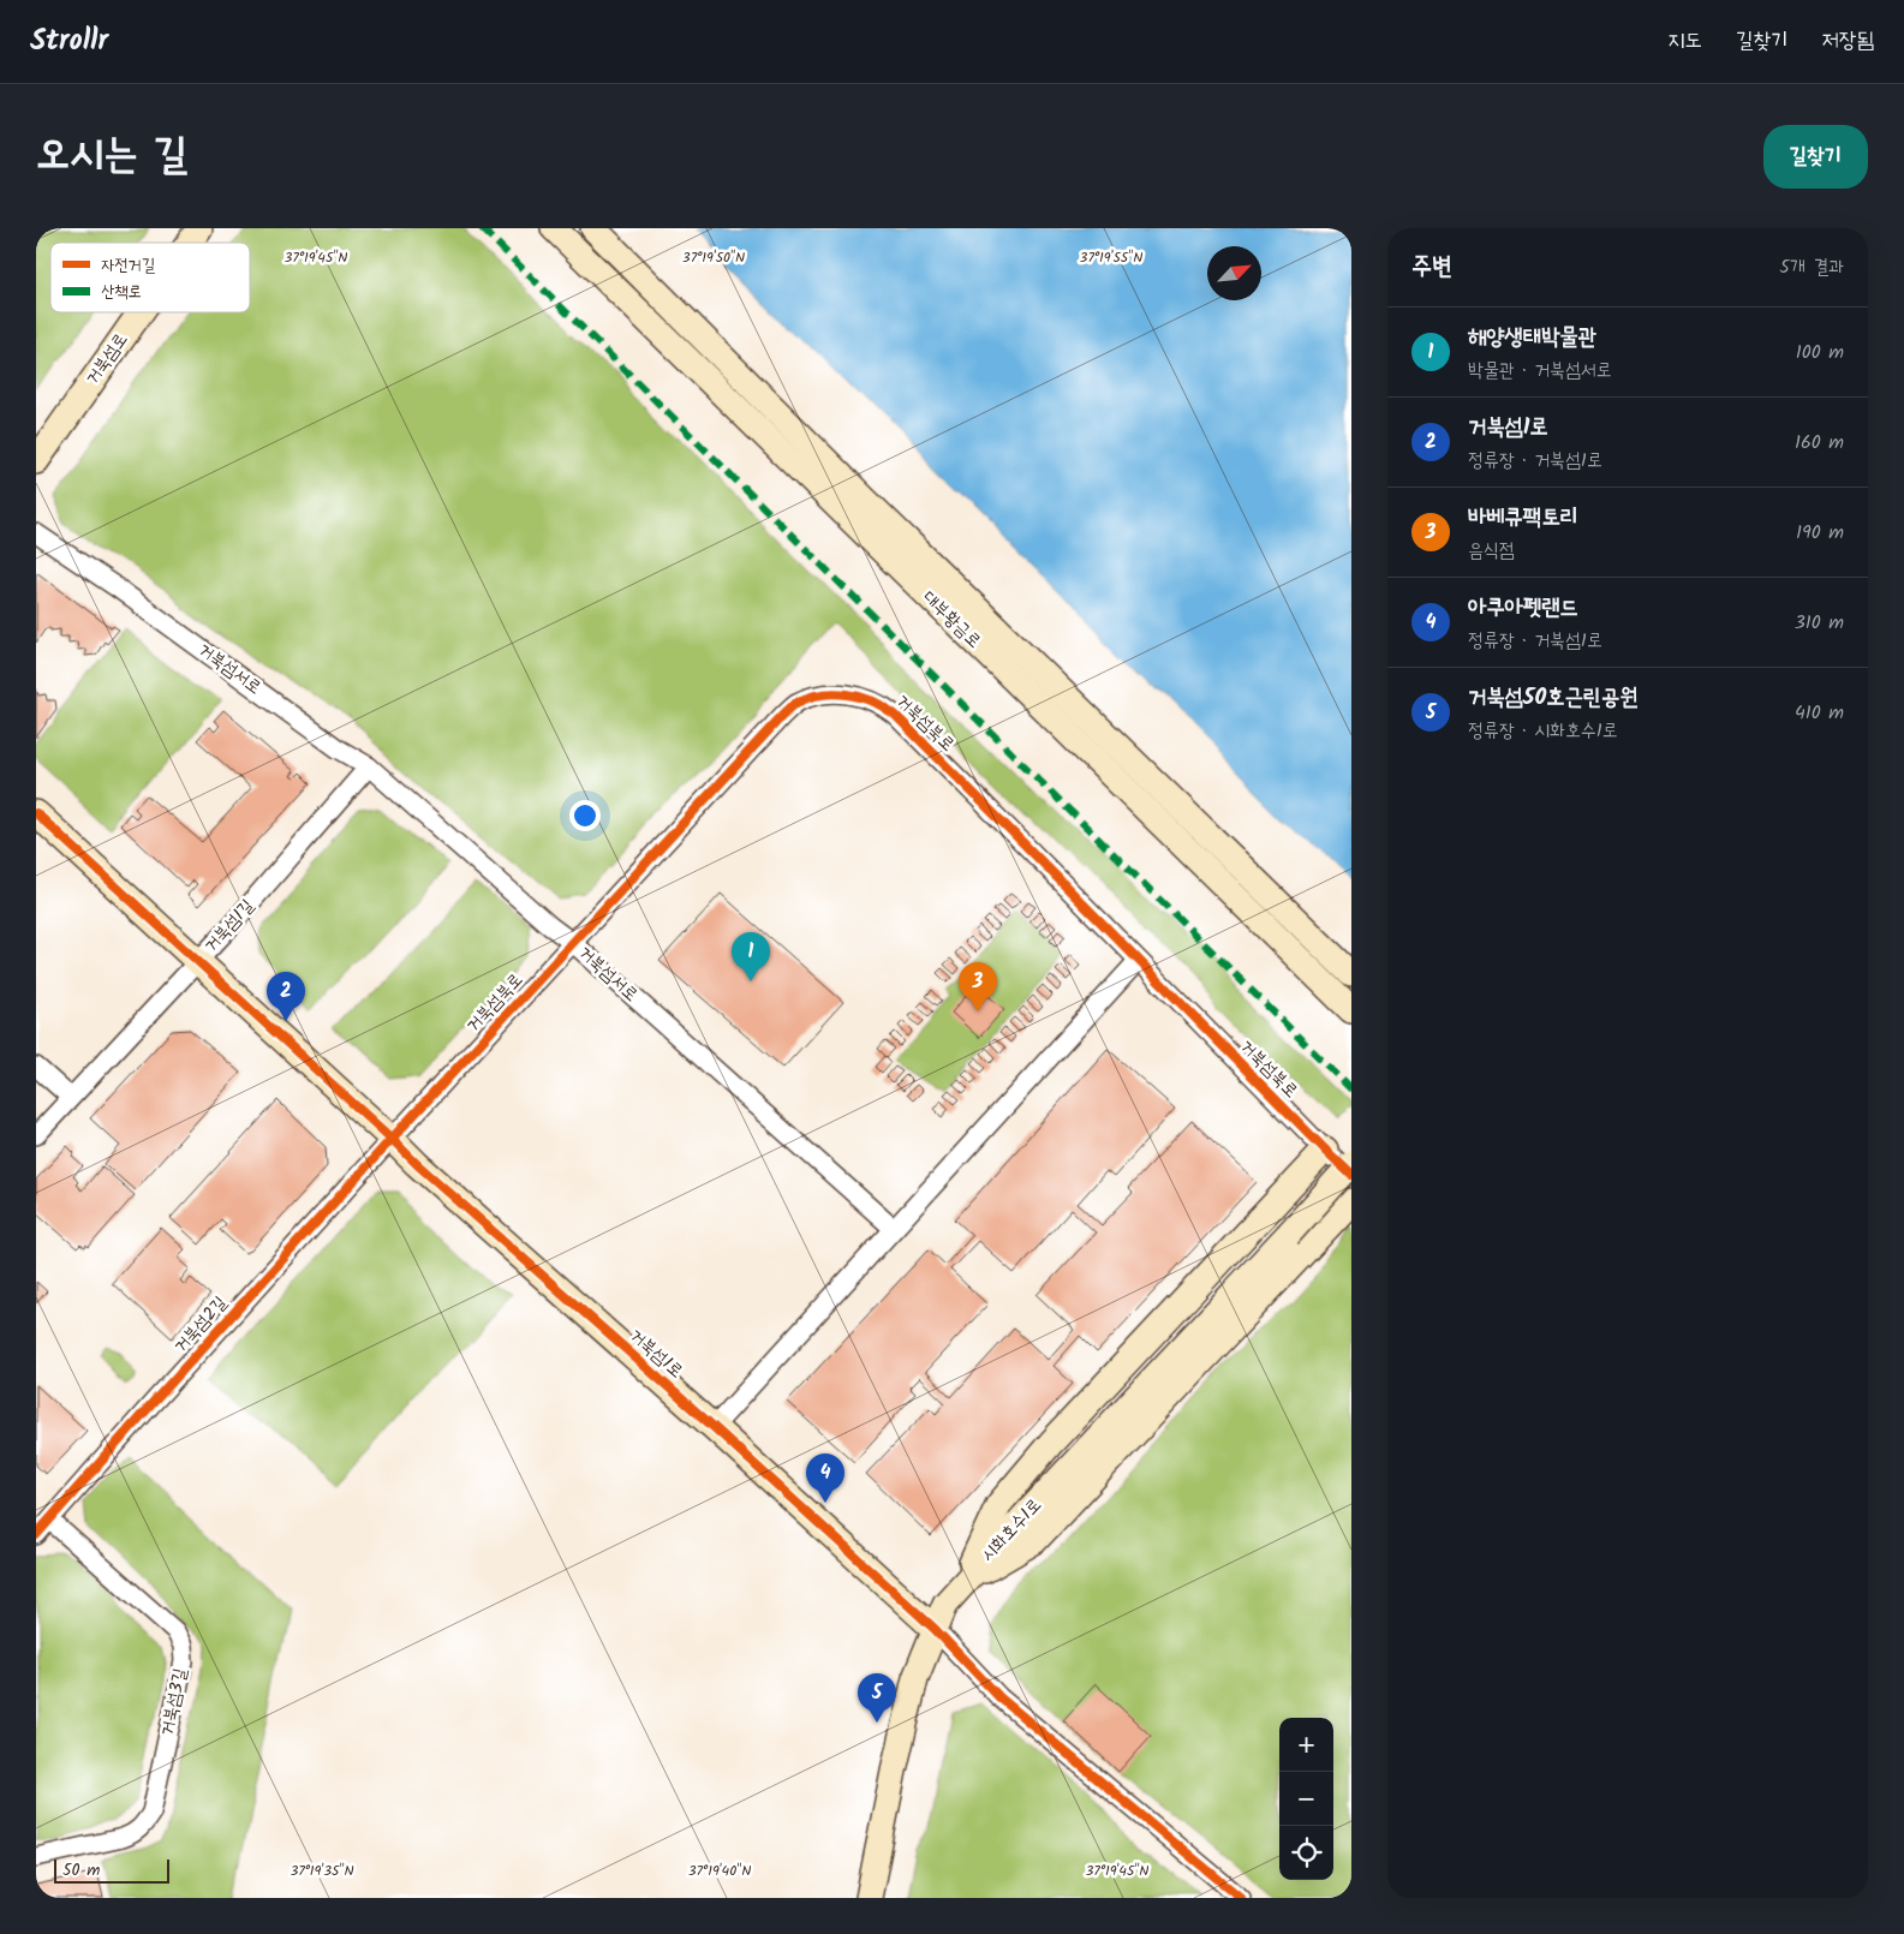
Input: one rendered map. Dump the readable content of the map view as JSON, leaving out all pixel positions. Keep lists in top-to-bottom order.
{
  "streets": {
    "main road": [
      "거북섬로",
      "대부황금로",
      "거북섬1로",
      "시화호수1로"
    ],
    "street": [
      "거북섬서로",
      "거북섬북로",
      "거북섬1길",
      "거북섬2길",
      "거북섬3길"
    ]
  },
  "crossings": [
    ["거북섬서로", "거북섬북로"],
    ["거북섬서로", "거북섬1길"],
    ["거북섬북로", "거북섬2길"],
    ["거북섬북로", "거북섬1로"],
    ["거북섬1길", "거북섬1로"],
    ["거북섬2길", "거북섬1로"],
    ["거북섬2길", "거북섬3길"],
    ["거북섬1로", "시화호수1로"]
  ],
  "legend": ["자전거길", "산책로"],
  "scale_bar": "50 m",
  "north": "top right",
  "page": {
    "header": "Strollr",
    "nav": ["지도", "길찾기", "저장됨"],
    "title": "오시는 길",
    "buttons": "길찾기",
    "heading": ["주변", "5개 결과"],
    "list": [
      {
        "mark": "1",
        "name": "해양생태박물관",
        "note": "박물관 · 거북섬서로",
        "value": "100 m"
      },
      {
        "mark": "2",
        "name": "거북섬1로",
        "note": "정류장 · 거북섬1로",
        "value": "160 m"
      },
      {
        "mark": "3",
        "name": "바베큐팩토리",
        "note": "음식점",
        "value": "190 m"
      },
      {
        "mark": "4",
        "name": "아쿠아펫랜드",
        "note": "정류장 · 거북섬1로",
        "value": "310 m"
      },
      {
        "mark": "5",
        "name": "거북섬50호근린공원",
        "note": "정류장 · 시화호수1로",
        "value": "410 m"
      }
    ],
    "pins": [
      "1",
      "3",
      "2",
      "4",
      "5"
    ],
    "map_buttons": ["+", "−"],
    "scale": "50 m"
  },
  "coordinates": [
    "37°19'45\"N",
    "37°19'50\"N",
    "37°19'55\"N",
    "37°19'35\"N",
    "37°19'40\"N"
  ]
}
